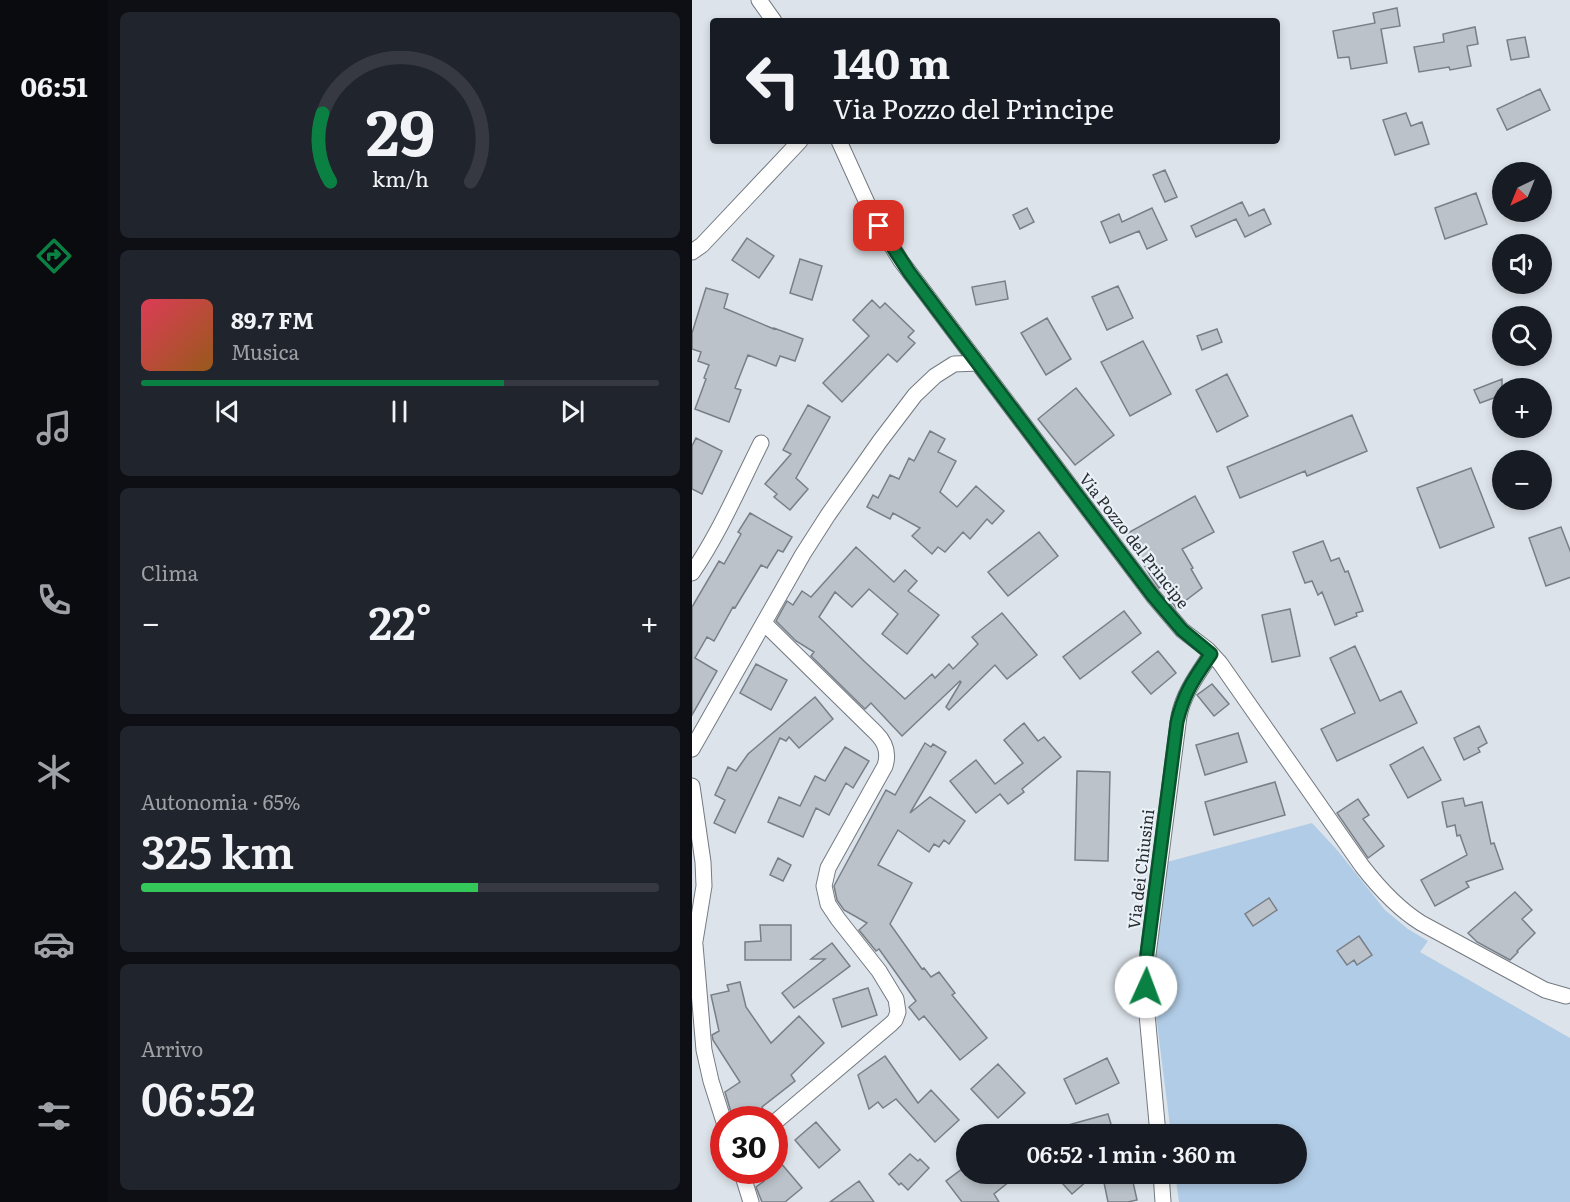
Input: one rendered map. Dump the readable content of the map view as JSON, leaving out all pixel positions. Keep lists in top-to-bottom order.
{
  "streets": {
    "street": ["Via Pozzo del Principe", "Via dei Chiusini"]
  },
  "crossings": [
    ["Via Pozzo del Principe", "Via dei Chiusini"]
  ],
  "north": "bottom left",
  "page": {
    "tabs": "06:51",
    "turn": ["140 m", "Via Pozzo del Principe"],
    "map_buttons": ["+", "−"],
    "song": ["89.7 FM", "Musica"],
    "tile": [
      "Clima",
      ["Autonomia · 65%", "325 km"],
      ["Arrivo", "06:52"]
    ],
    "heat": ["−", "22°", "+"],
    "limit": "30",
    "trip": "06:52 · 1 min · 360 m",
    "gauge": ["29", "km/h"]
  }
}
